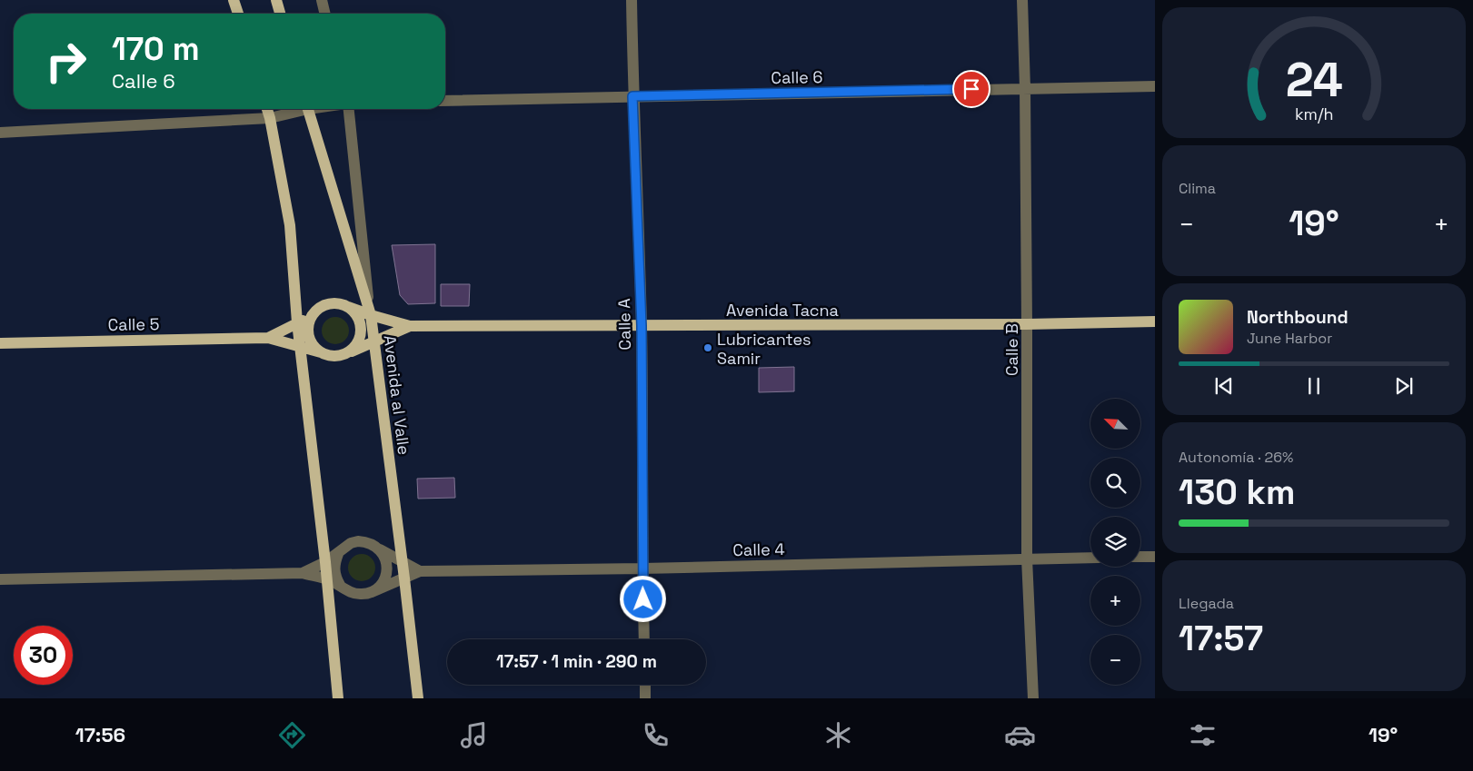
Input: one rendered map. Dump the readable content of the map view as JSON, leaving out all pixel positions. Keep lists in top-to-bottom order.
{
  "streets": {
    "main road": ["Avenida Tacna", "Calle 5", "Avenida al Valle"],
    "street": [
      "Calle 6",
      "Calle A",
      "Calle B",
      "Calle 4"
    ]
  },
  "crossings": [
    ["Calle 6", "Calle A"],
    ["Calle 6", "Calle B"],
    ["Avenida Tacna", "Calle 5"],
    ["Avenida Tacna", "Calle A"],
    ["Avenida Tacna", "Calle B"],
    ["Avenida Tacna", "Avenida al Valle"],
    ["Calle A", "Calle 4"],
    ["Calle B", "Calle 4"],
    ["Avenida al Valle", "Calle 4"]
  ],
  "places": ["Lubricantes Samir"],
  "north": "top left",
  "page": {
    "turn": ["170 m", "Calle 6"],
    "tile": [
      "Clima",
      ["Autonomía · 26%", "130 km"],
      ["Llegada", "17:57"]
    ],
    "heat": ["−", "19°", "+"],
    "song": ["Northbound", "June Harbor"],
    "map_buttons": ["+", "−"],
    "limit": "30",
    "trip": "17:57 · 1 min · 290 m",
    "tabs": ["17:56", "19°"],
    "gauge": ["24", "km/h"]
  }
}
